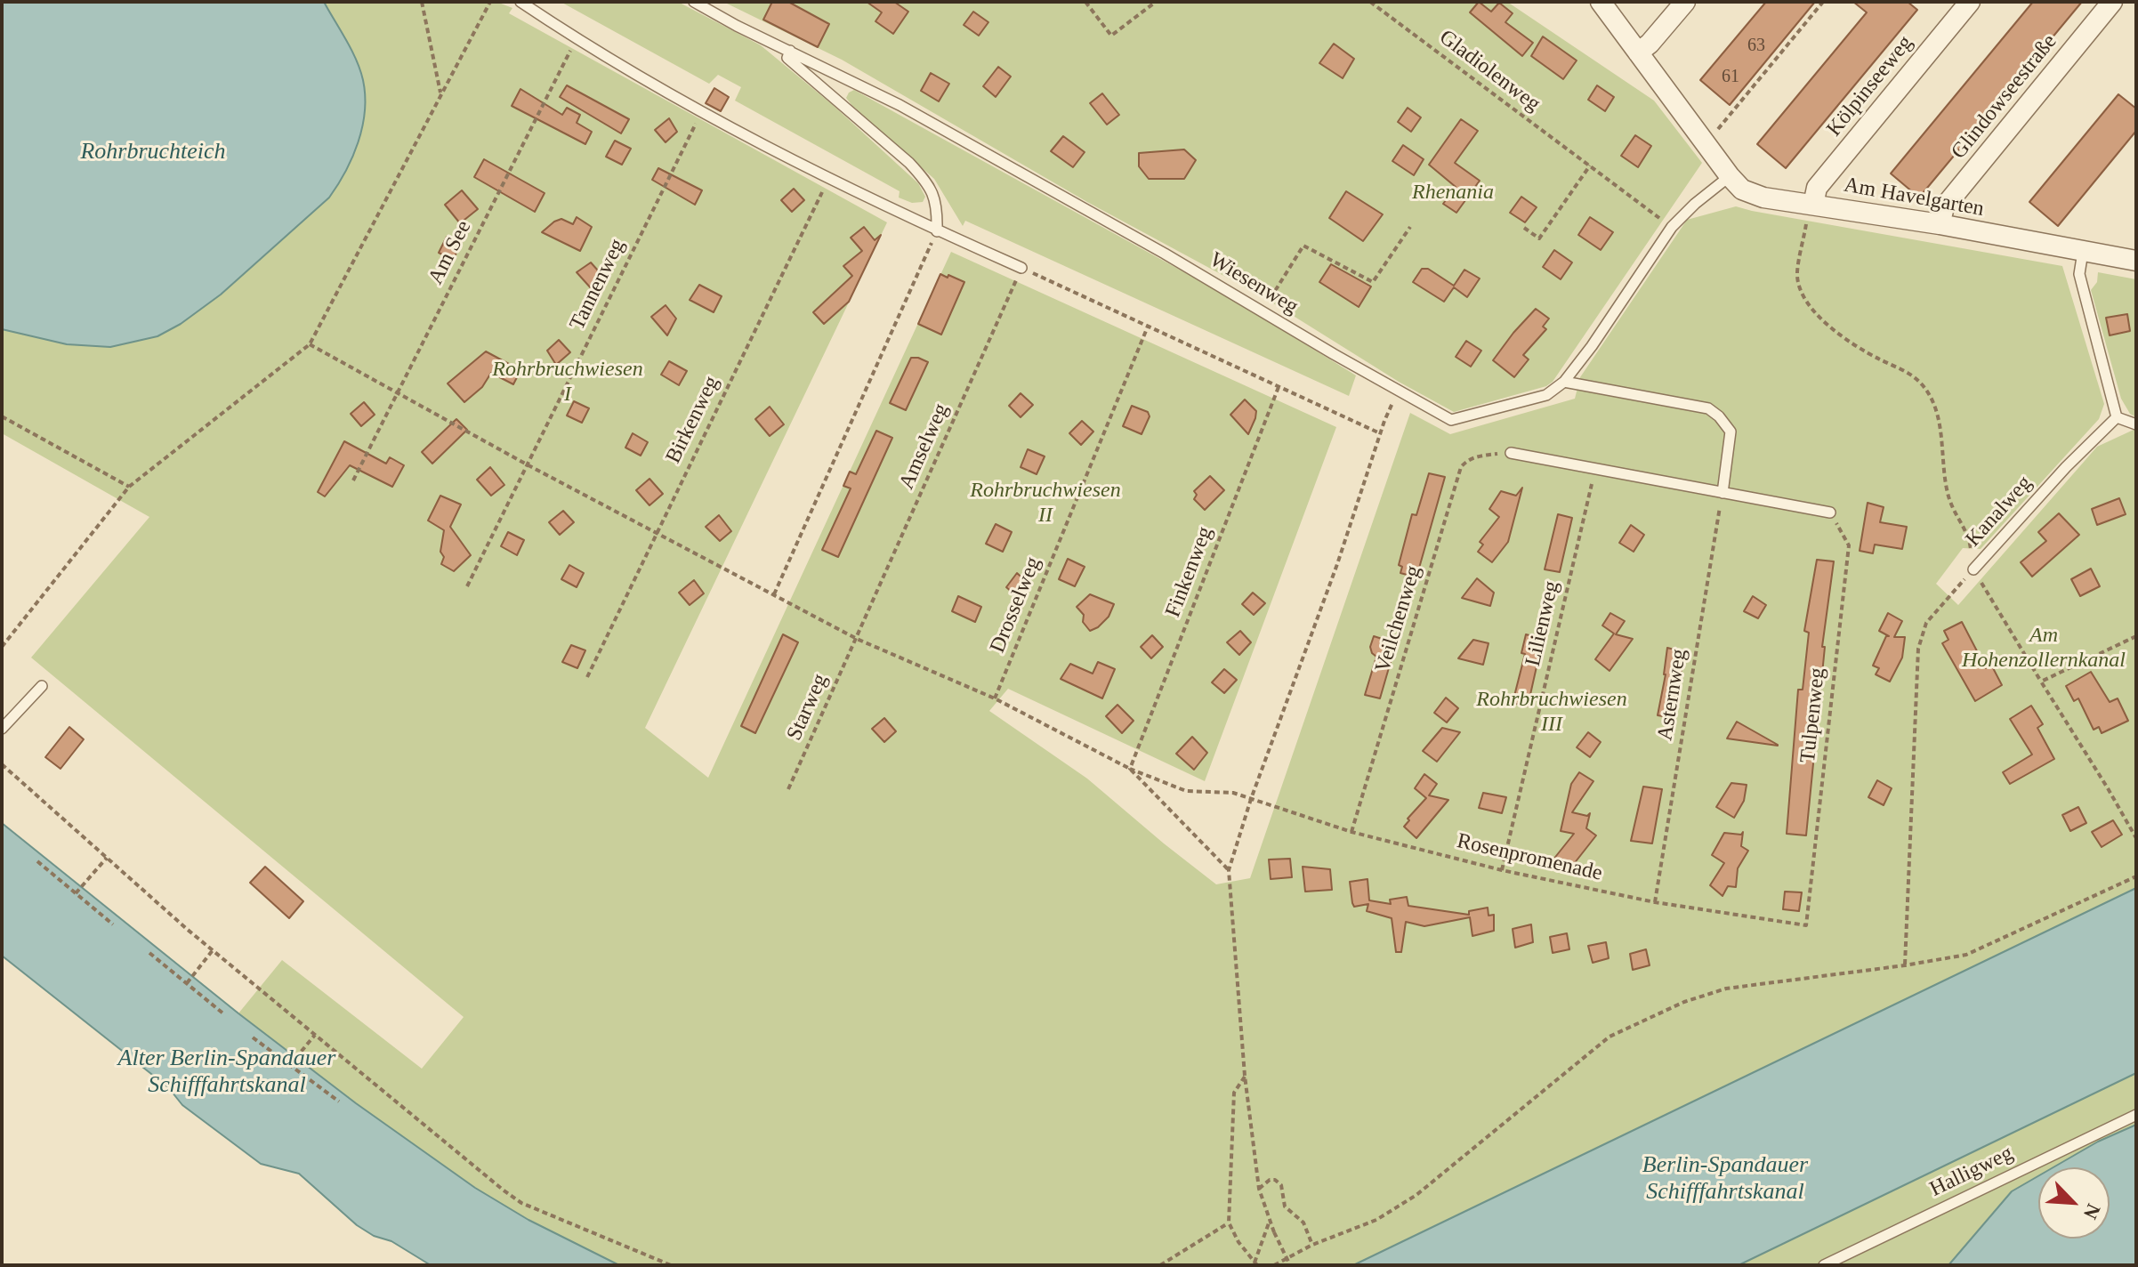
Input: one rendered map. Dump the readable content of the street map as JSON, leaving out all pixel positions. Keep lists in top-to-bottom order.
{
  "streets": {
    "street": ["Kölpinseeweg", "Glindowseestraße", "Am Havelgarten"],
    "lane": ["Wiesenweg", "Kanalweg", "Halligweg"],
    "path": [
      "Gladiolenweg",
      "Am See",
      "Tannenweg",
      "Birkenweg",
      "Amselweg",
      "Finkenweg",
      "Drosselweg",
      "Veilchenweg",
      "Lilienweg",
      "Asternweg",
      "Starweg",
      "Tulpenweg",
      "Rosenpromenade"
    ]
  },
  "crossings": [
    ["Gladiolenweg", "Wiesenweg"],
    ["Kölpinseeweg", "Am Havelgarten"],
    ["Glindowseestraße", "Am Havelgarten"],
    ["Am Havelgarten", "Wiesenweg"],
    ["Amselweg", "Starweg"],
    ["Finkenweg", "Rosenpromenade"],
    ["Veilchenweg", "Rosenpromenade"],
    ["Lilienweg", "Rosenpromenade"],
    ["Asternweg", "Rosenpromenade"],
    ["Tulpenweg", "Rosenpromenade"]
  ],
  "water": ["Rohrbruchteich", "Alter Berlin-Spandauer Schifffahrtskanal", "Berlin-Spandauer Schifffahrtskanal"],
  "parks": [
    "Rhenania",
    "Rohrbruchwiesen I",
    "Rohrbruchwiesen II",
    "Am Hohenzollernkanal",
    "Rohrbruchwiesen III"
  ],
  "house_numbers": ["63", "61"],
  "north": "bottom right"
}
